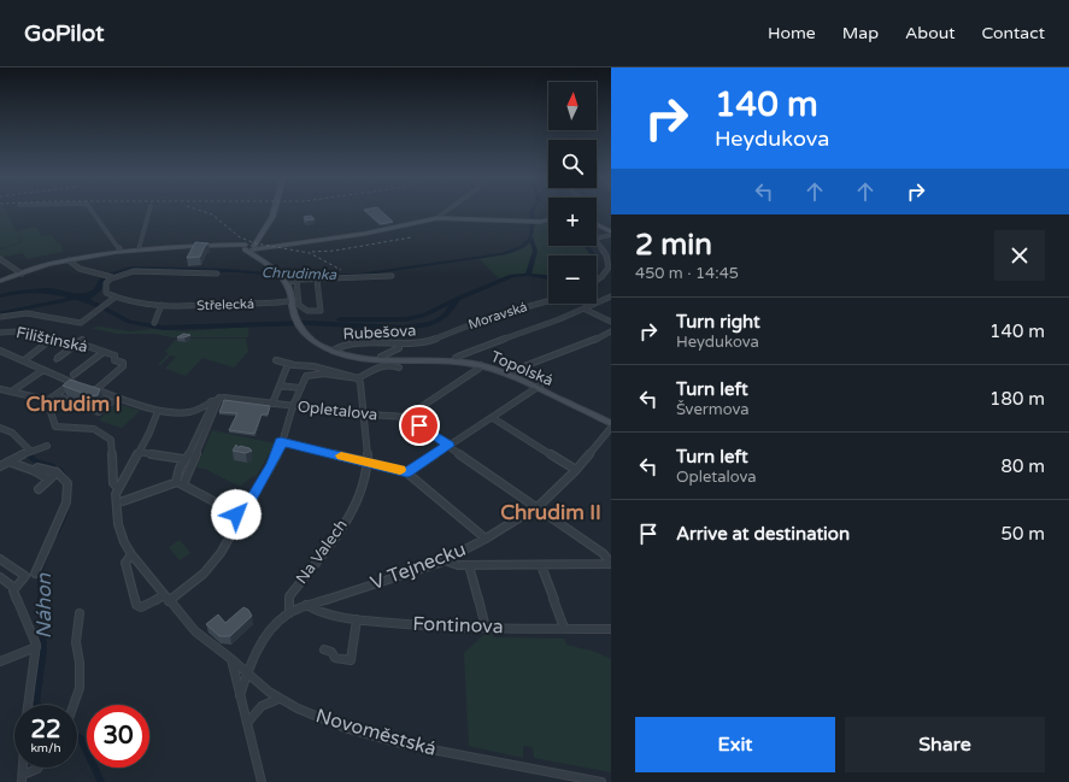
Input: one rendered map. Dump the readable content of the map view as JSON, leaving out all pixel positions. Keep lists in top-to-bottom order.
{
  "streets": {
    "street": [
      "Střelecká",
      "Moravská",
      "Rubešova",
      "Filištínská",
      "Topolská",
      "Opletalova",
      "Na Valech",
      "V Tejnecku",
      "Fontinova",
      "Novoměstská"
    ]
  },
  "crossings": [
    ["Střelecká", "Rubešova"],
    ["Moravská", "Rubešova"],
    ["Rubešova", "Topolská"],
    ["Opletalova", "Na Valech"],
    ["Na Valech", "V Tejnecku"],
    ["V Tejnecku", "Fontinova"],
    ["V Tejnecku", "Novoměstská"]
  ],
  "districts": ["Chrudim I", "Chrudim II"],
  "water": ["Chrudimka", "Náhon"],
  "north": "top",
  "page": {
    "header": "GoPilot",
    "nav": [
      "Home",
      "Map",
      "About",
      "Contact"
    ],
    "turn": ["140 m", "Heydukova"],
    "map_buttons": ["+", "−"],
    "heading": ["2 min", "450 m · 14:45"],
    "list": [
      {
        "name": "Turn right",
        "note": "Heydukova",
        "value": "140 m"
      },
      {
        "name": "Turn left",
        "note": "Švermova",
        "value": "180 m"
      },
      {
        "name": "Turn left",
        "note": "Opletalova",
        "value": "80 m"
      },
      {
        "name": "Arrive at destination",
        "value": "50 m"
      }
    ],
    "speed": "22 km/h",
    "limit": "30",
    "buttons": ["Exit", "Share"]
  }
}
